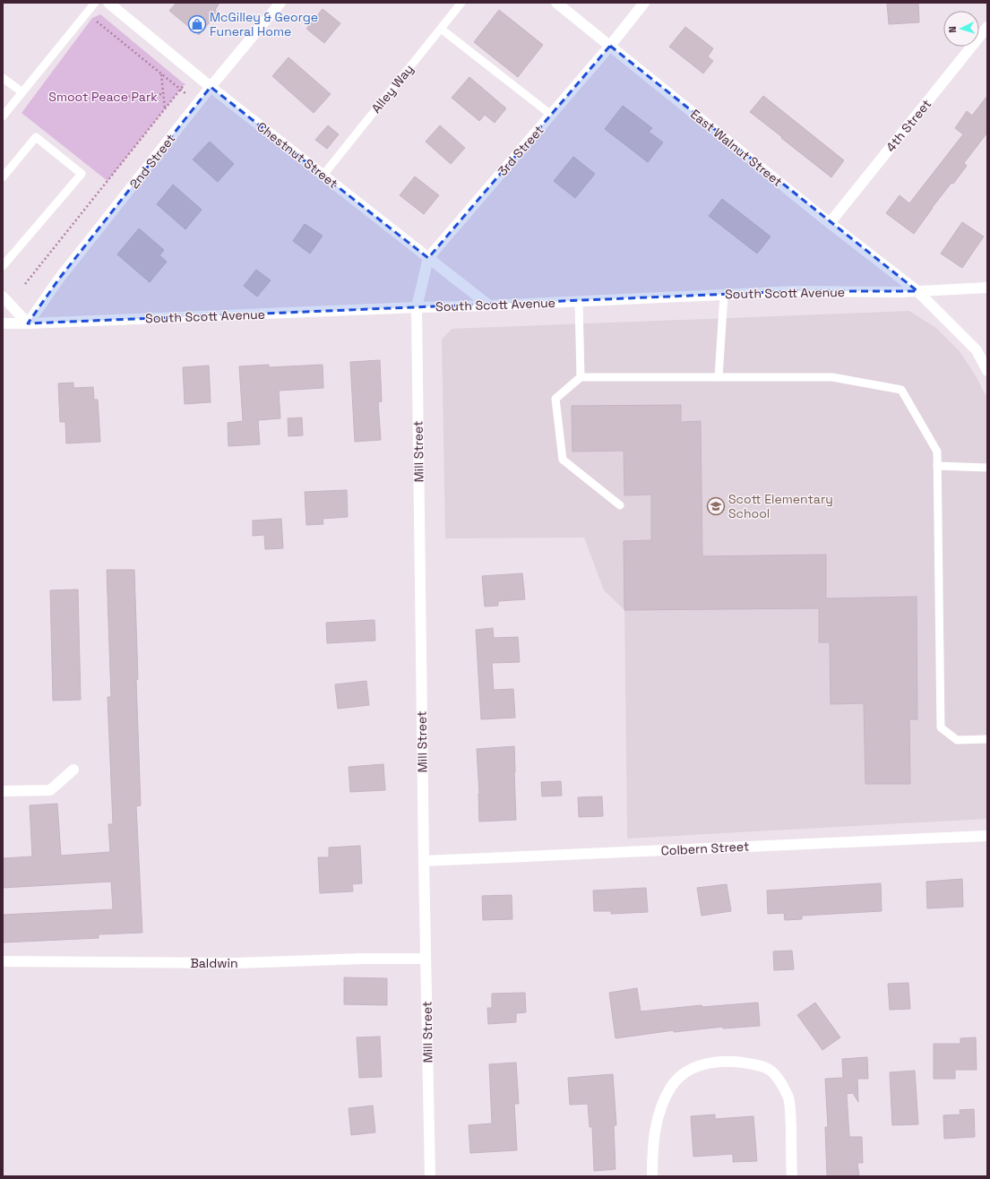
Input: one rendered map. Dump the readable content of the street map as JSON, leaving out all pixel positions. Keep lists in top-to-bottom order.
{
  "streets": {
    "street": [
      "4th Street",
      "East Walnut Street",
      "3rd Street",
      "Chestnut Street",
      "2nd Street",
      "South Scott Avenue",
      "Mill Street",
      "Colbern Street",
      "Baldwin"
    ],
    "lane": ["Alley Way"]
  },
  "crossings": [
    ["Alley Way", "Chestnut Street"],
    ["4th Street", "East Walnut Street"],
    ["East Walnut Street", "3rd Street"],
    ["East Walnut Street", "South Scott Avenue"],
    ["3rd Street", "Chestnut Street"],
    ["3rd Street", "South Scott Avenue"],
    ["3rd Street", "Mill Street"],
    ["Chestnut Street", "2nd Street"],
    ["Chestnut Street", "South Scott Avenue"],
    ["2nd Street", "South Scott Avenue"],
    ["South Scott Avenue", "Mill Street"],
    ["Mill Street", "Colbern Street"],
    ["Mill Street", "Baldwin"]
  ],
  "parks": ["Smoot Peace Park"],
  "places": {
    "shop": ["McGilley & George Funeral Home"],
    "school or university": ["Scott Elementary School"]
  },
  "north": "left"
}
